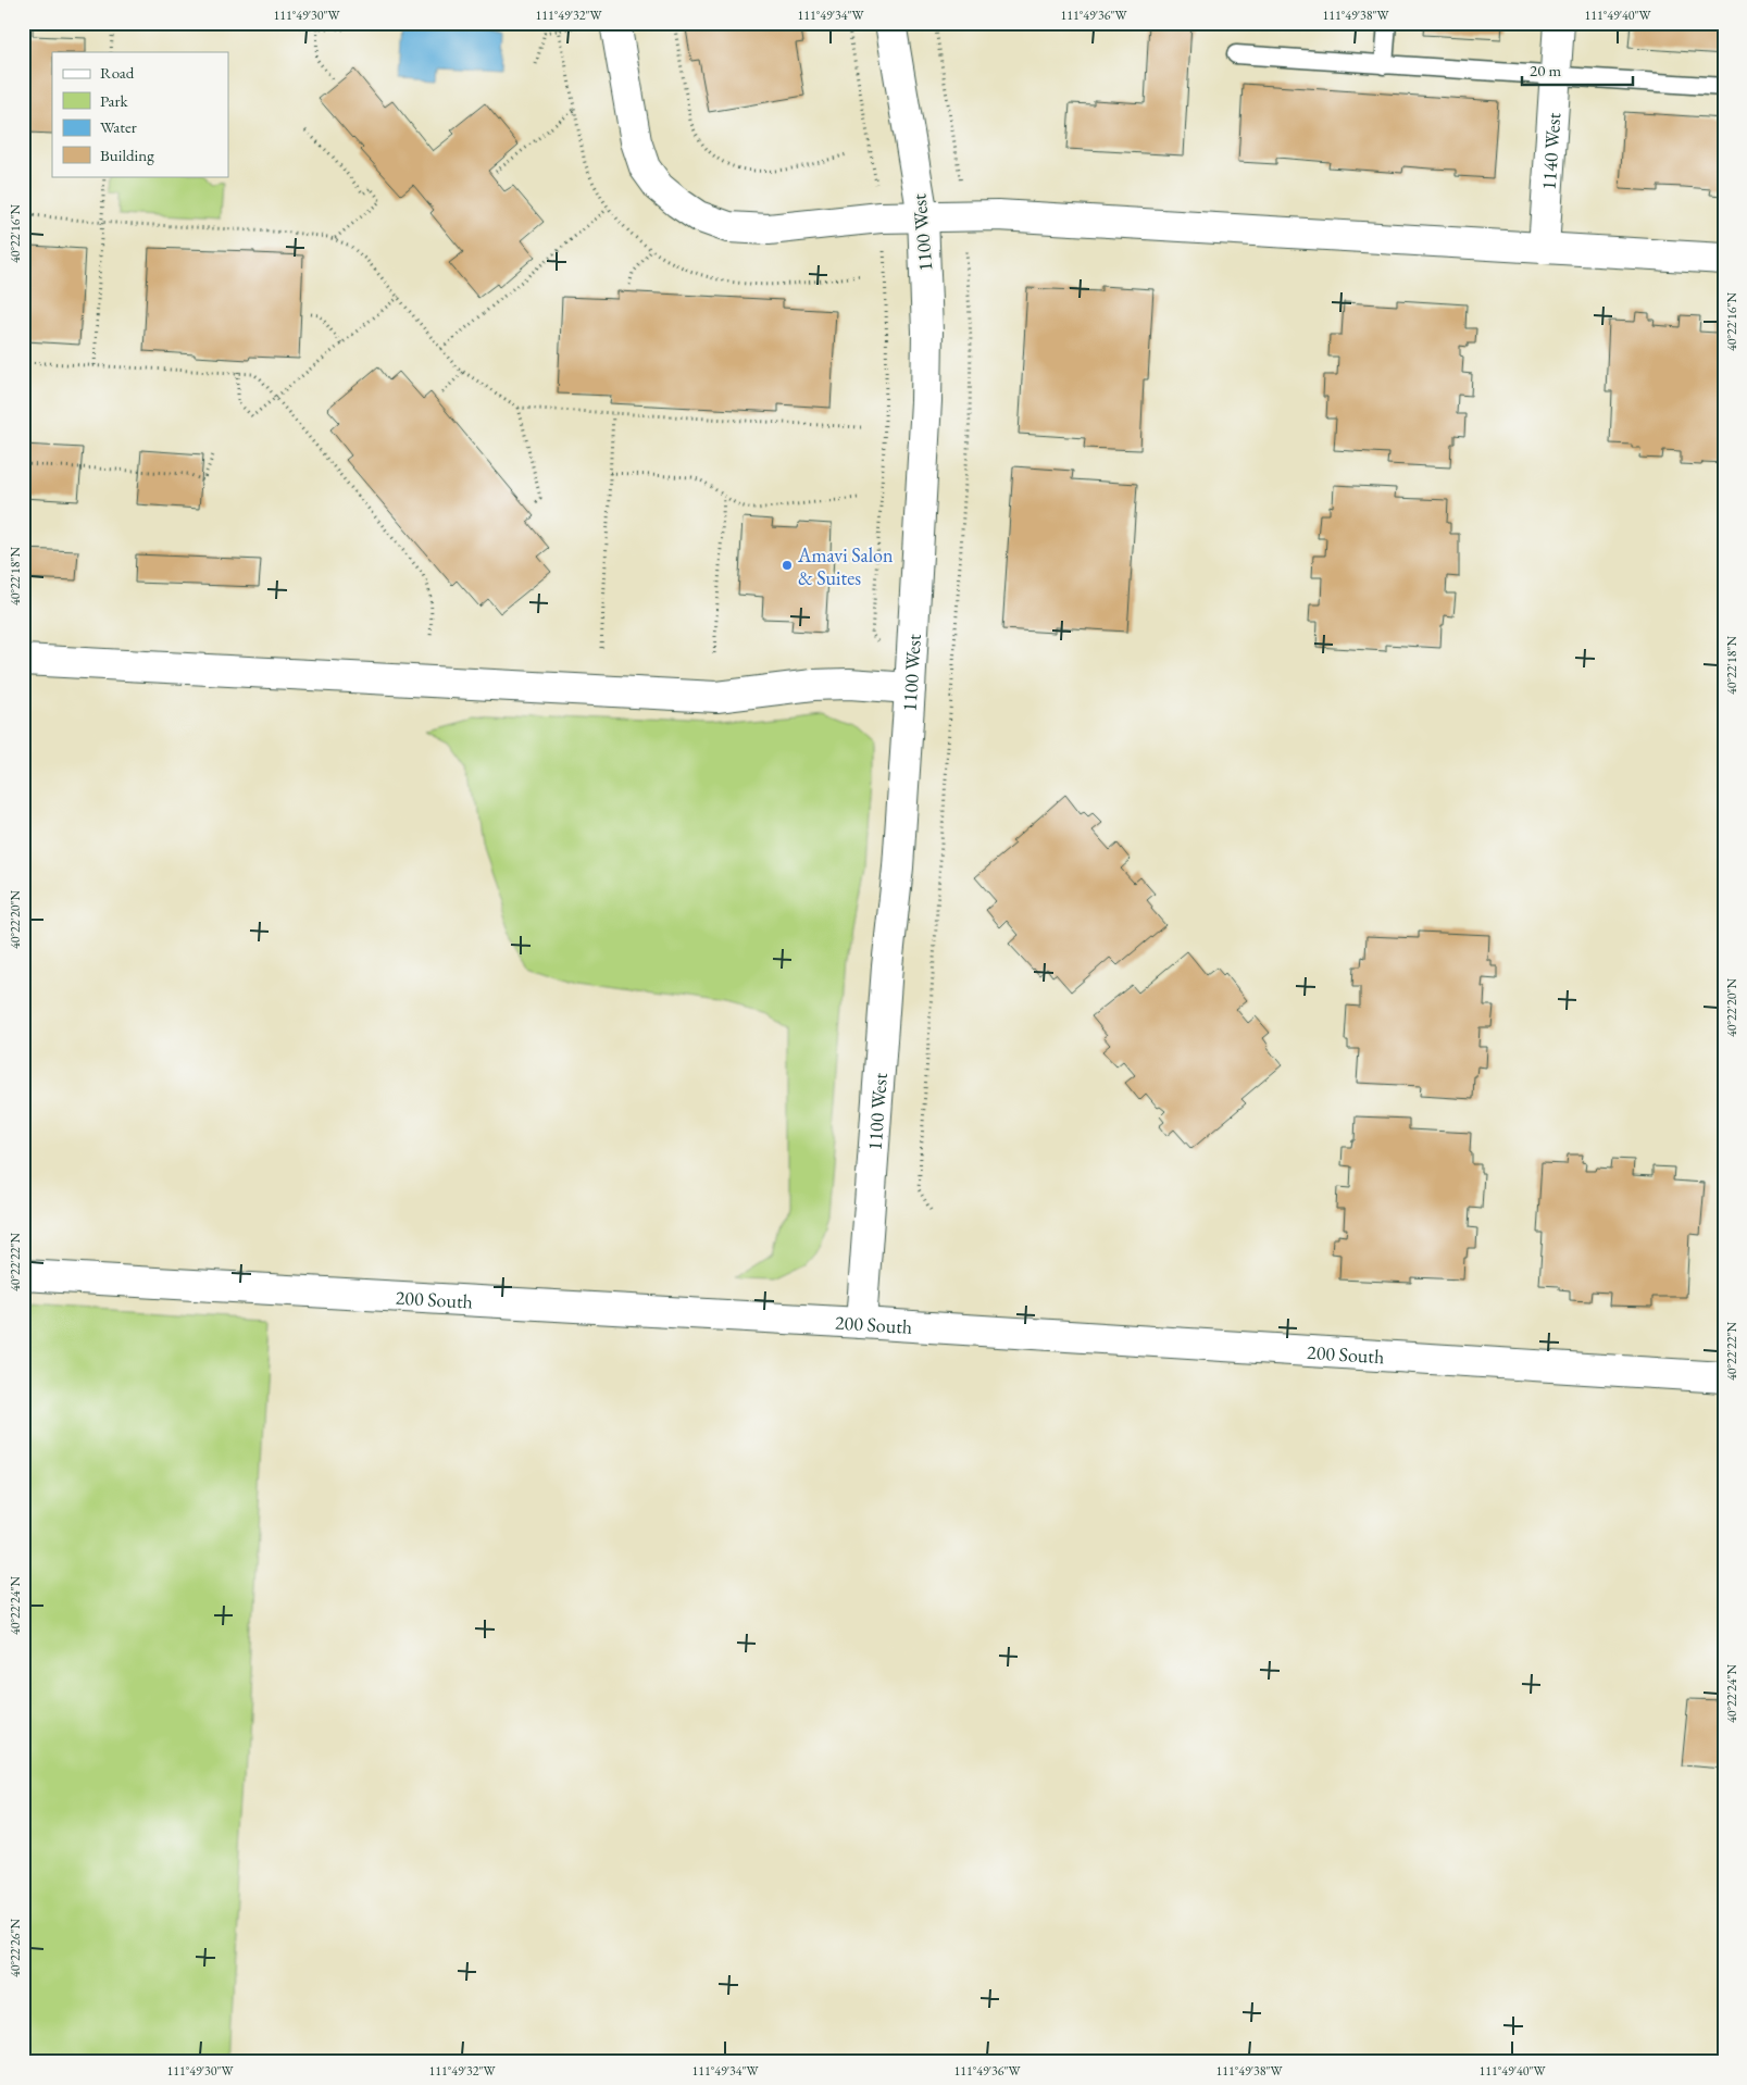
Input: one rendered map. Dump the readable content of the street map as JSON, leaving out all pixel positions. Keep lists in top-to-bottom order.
{
  "streets": {
    "street": ["1140 West", "1100 West", "200 South"]
  },
  "crossings": [
    ["1100 West", "200 South"]
  ],
  "places": ["Amavi Salon & Suites"],
  "legend": [
    "Road",
    "Park",
    "Water",
    "Building"
  ],
  "scale_bar": "20 m",
  "coordinates": [
    "111°49'30\"W",
    "111°49'32\"W",
    "111°49'34\"W",
    "111°49'36\"W",
    "111°49'38\"W",
    "111°49'40\"W",
    "40°22'16\"N",
    "40°22'18\"N",
    "40°22'20\"N",
    "40°22'22\"N",
    "40°22'24\"N",
    "40°22'26\"N"
  ]
}
